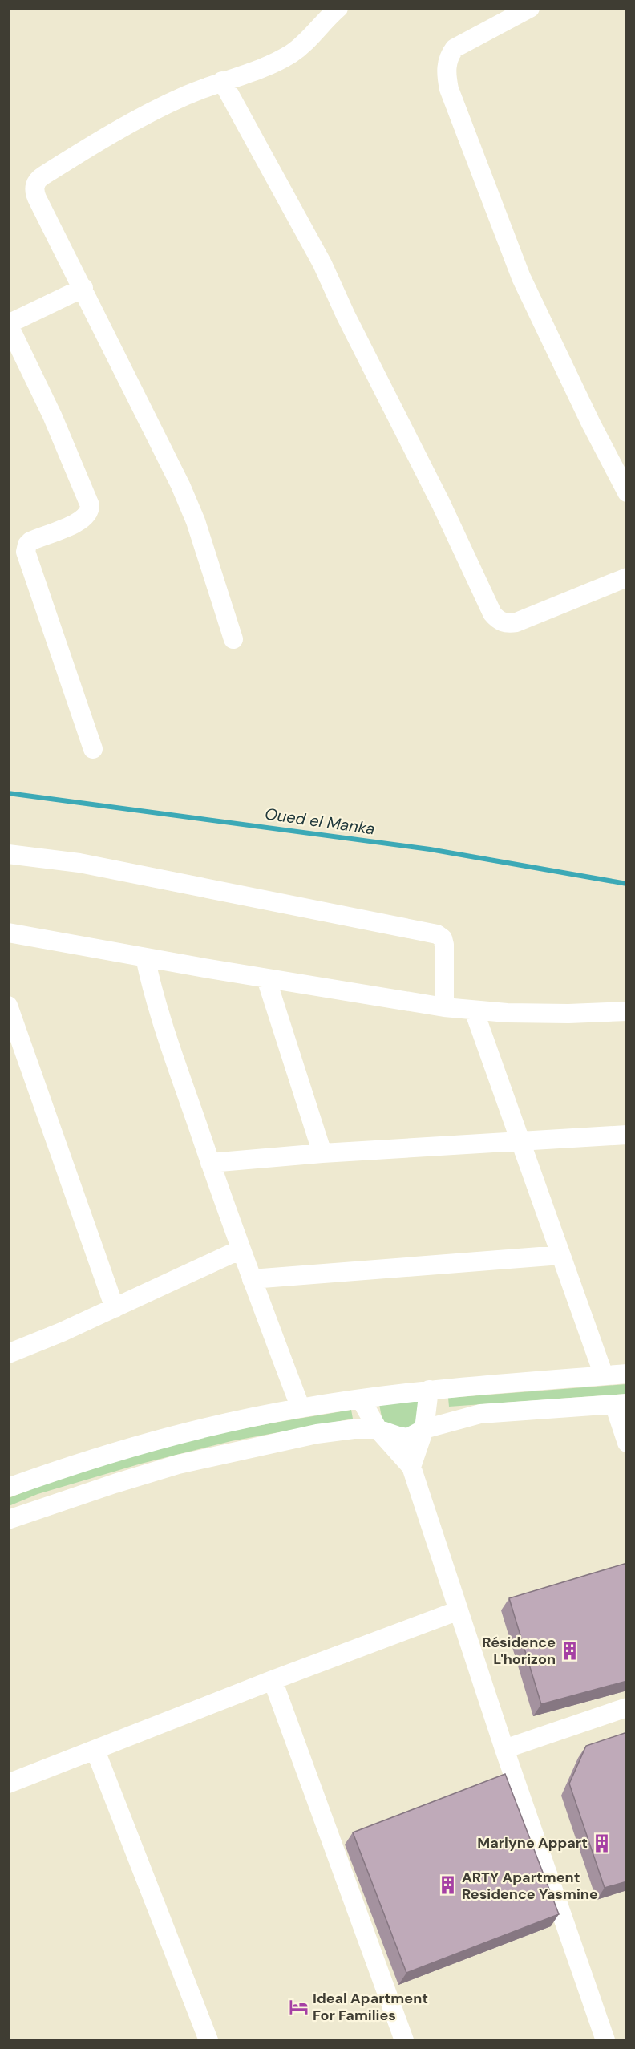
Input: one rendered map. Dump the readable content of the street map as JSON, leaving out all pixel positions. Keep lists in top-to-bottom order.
{
  "water": ["Oued el Manka"],
  "places": {
    "building": ["Résidence L'horizon", "Marlyne Appart", "ARTY Apartment Residence Yasmine"],
    "hotel": ["Ideal Apartment For Families"]
  }
}
